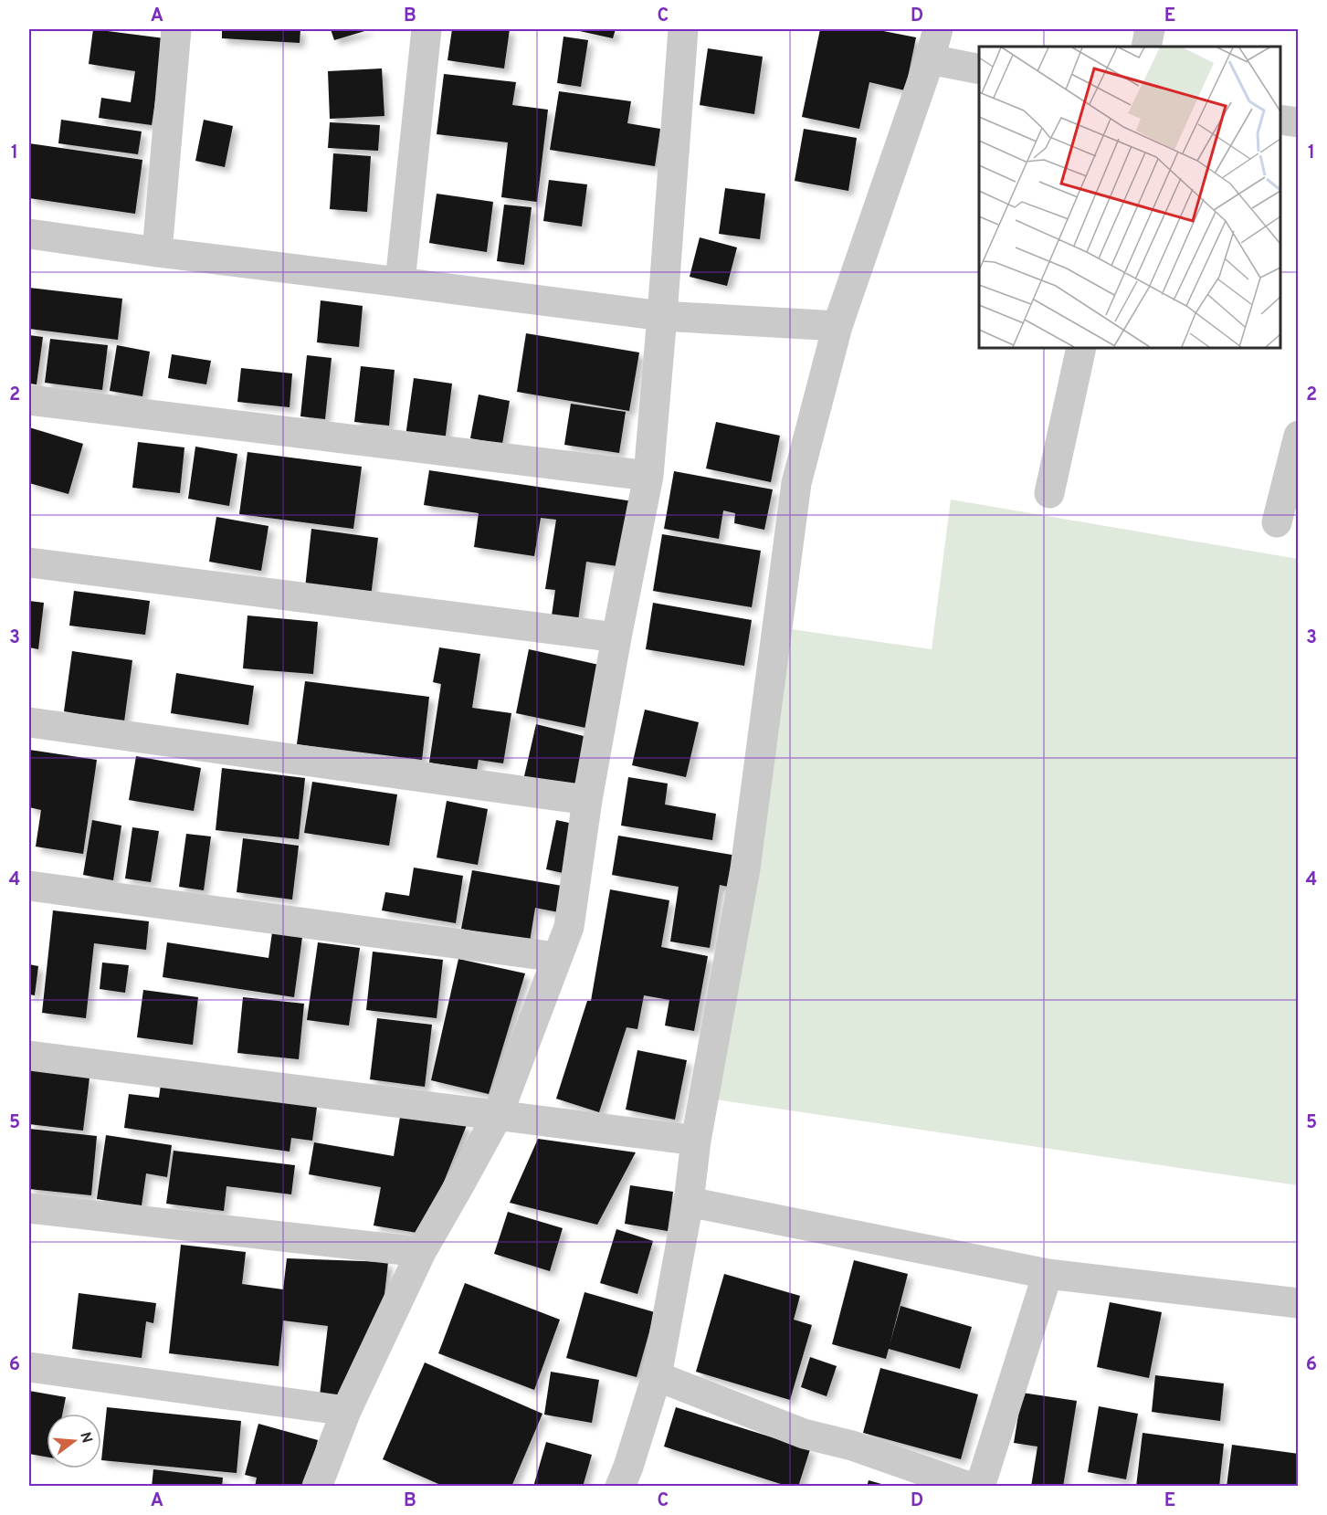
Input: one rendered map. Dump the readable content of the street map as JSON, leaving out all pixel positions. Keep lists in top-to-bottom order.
{
  "north": "right",
  "grid": {
    "columns": [
      "A",
      "B",
      "C",
      "D",
      "E"
    ],
    "rows": [
      "1",
      "2",
      "3",
      "4",
      "5",
      "6"
    ]
  }
}
